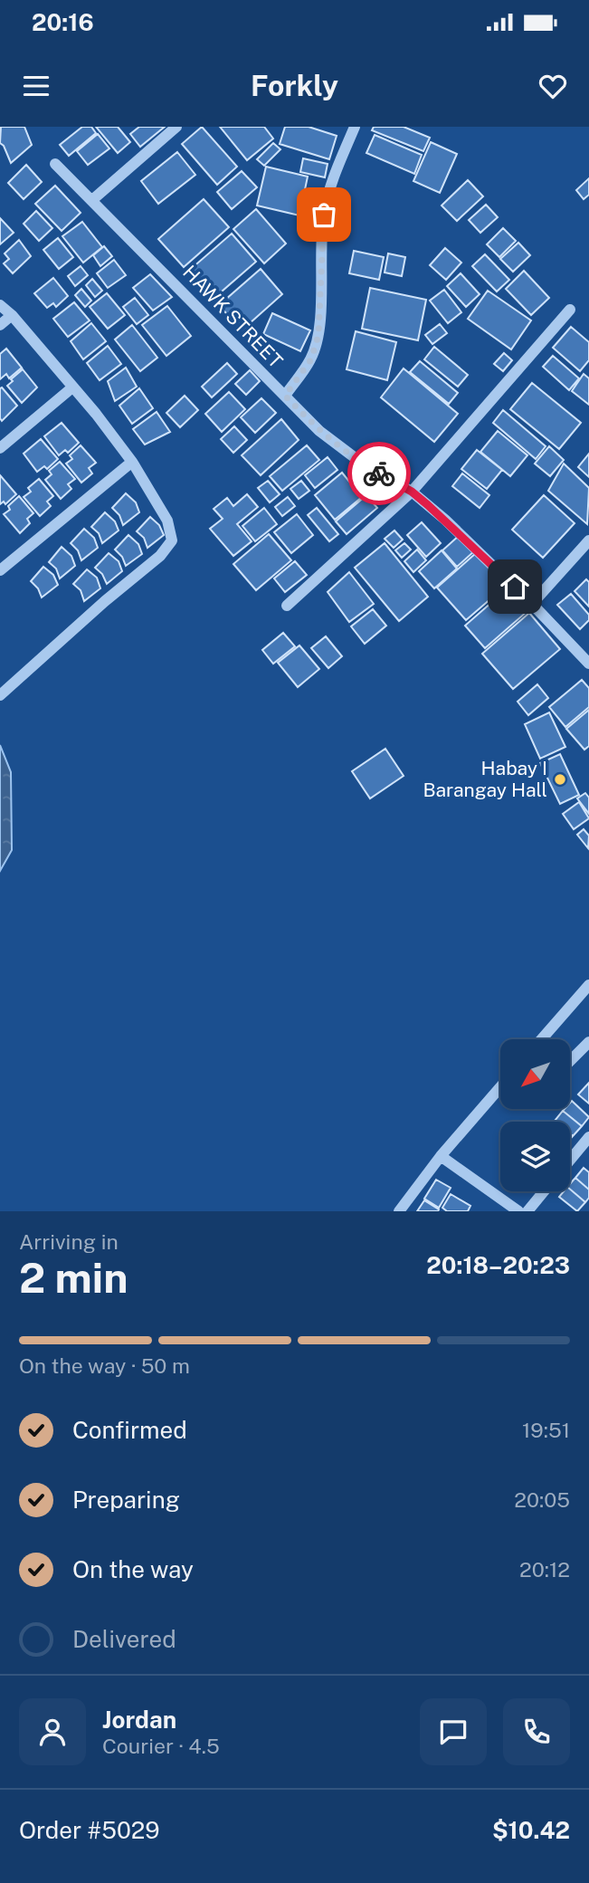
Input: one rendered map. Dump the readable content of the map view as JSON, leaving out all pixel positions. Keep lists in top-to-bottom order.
{
  "streets": {
    "street": ["HAWK STREET"]
  },
  "places": ["Habay I Barangay Hall"],
  "north": "bottom left",
  "page": {
    "status": "20:16",
    "header": "Forkly",
    "heading": ["2 min", "Arriving in", "20:18–20:23"],
    "panel": [
      "Jordan",
      "Courier · 4.5",
      "Order #5029",
      "$10.42"
    ],
    "bar": "On the way · 50 m",
    "list": [
      ["Confirmed", "19:51"],
      ["Preparing", "20:05"],
      ["On the way", "20:12"],
      "Delivered"
    ]
  }
}
